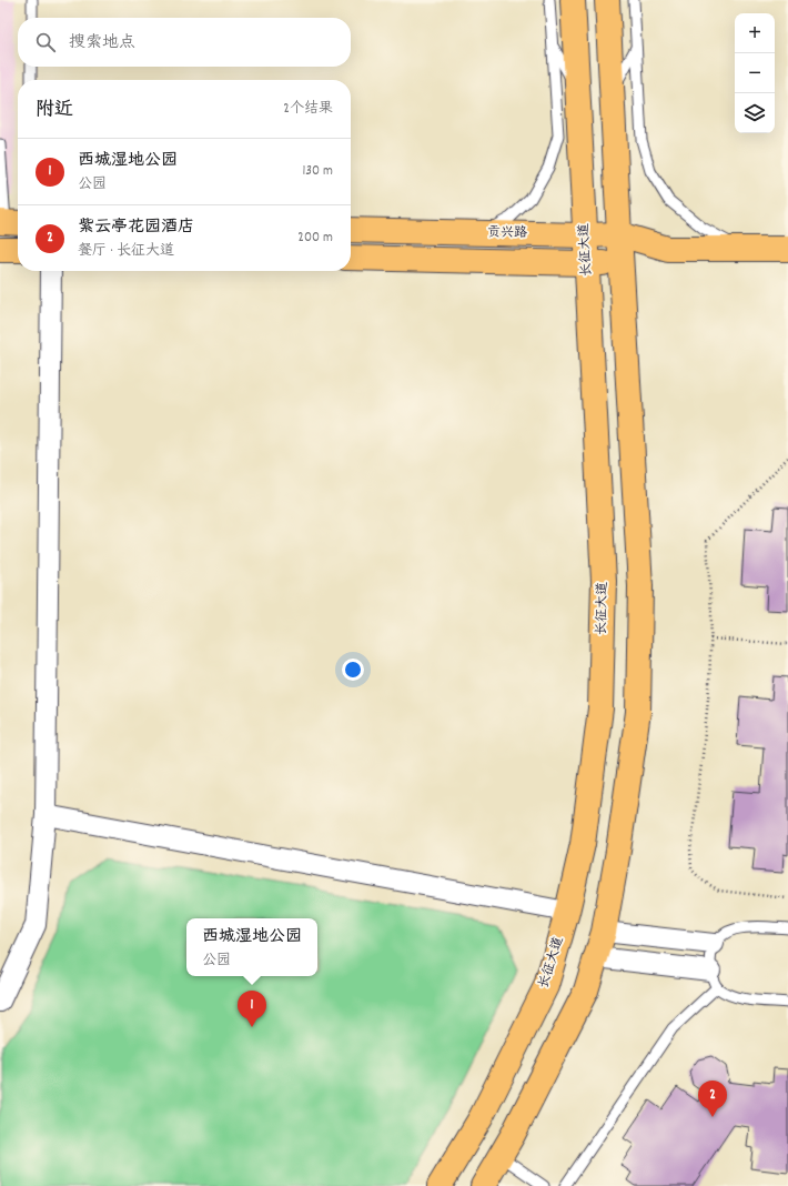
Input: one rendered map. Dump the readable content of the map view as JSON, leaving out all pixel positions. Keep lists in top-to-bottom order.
{
  "streets": {
    "main road": ["贡兴路", "长征大道"]
  },
  "crossings": [
    ["贡兴路", "长征大道"]
  ],
  "page": {
    "map_buttons": ["+", "−"],
    "search": "搜索地点",
    "heading": ["附近", "2个结果"],
    "list": [
      {
        "mark": "1",
        "name": "西城湿地公园",
        "note": "公园",
        "value": "130 m"
      },
      {
        "mark": "2",
        "name": "紫云亭花园酒店",
        "note": "餐厅 · 长征大道",
        "value": "200 m"
      }
    ],
    "popup": ["西城湿地公园", "公园"],
    "pins": ["1", "2"]
  }
}
